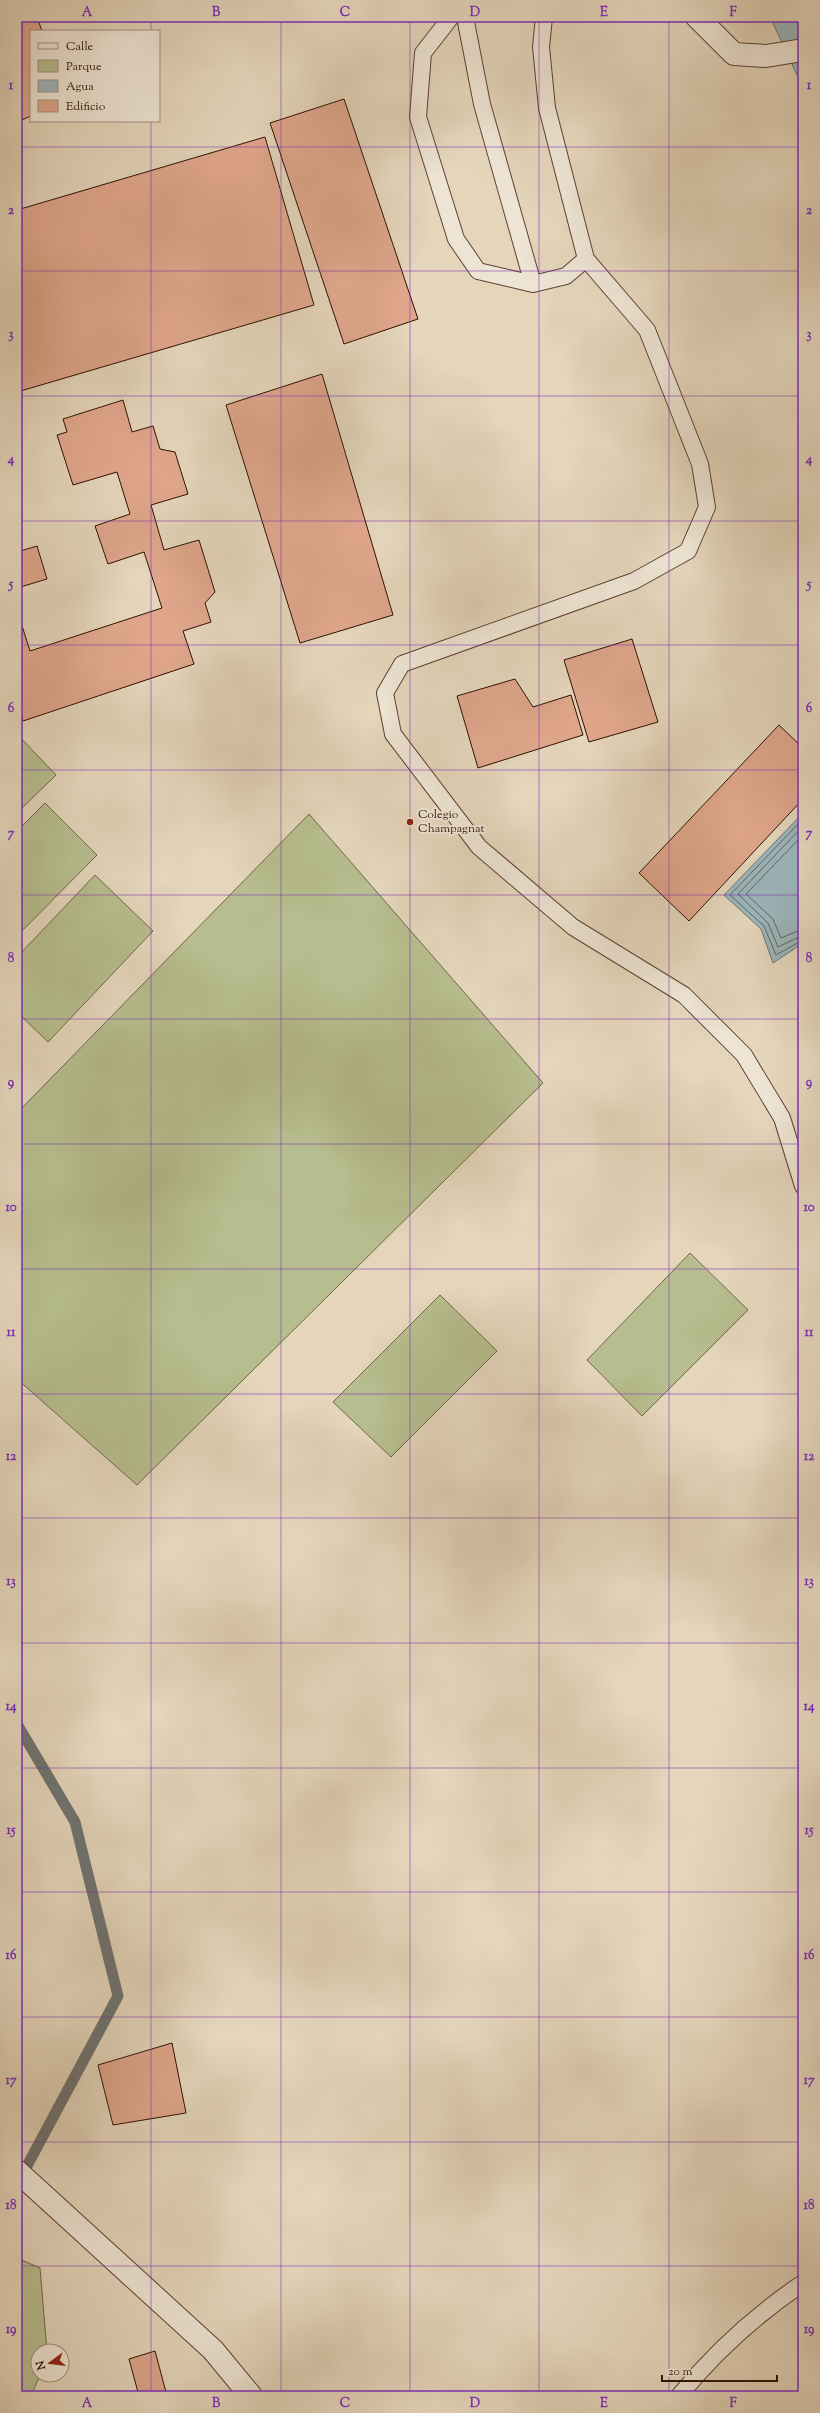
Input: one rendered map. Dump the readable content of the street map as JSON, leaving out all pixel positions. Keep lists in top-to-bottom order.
{
  "places": ["Colegio Champagnat"],
  "legend": [
    "Calle",
    "Parque",
    "Agua",
    "Edificio"
  ],
  "scale_bar": "20 m",
  "north": "left",
  "grid": {
    "columns": [
      "A",
      "B",
      "C",
      "D",
      "E",
      "F"
    ],
    "rows": [
      "1",
      "2",
      "3",
      "4",
      "5",
      "6",
      "7",
      "8",
      "9",
      "10",
      "11",
      "12",
      "13",
      "14",
      "15",
      "16",
      "17",
      "18",
      "19"
    ]
  }
}
